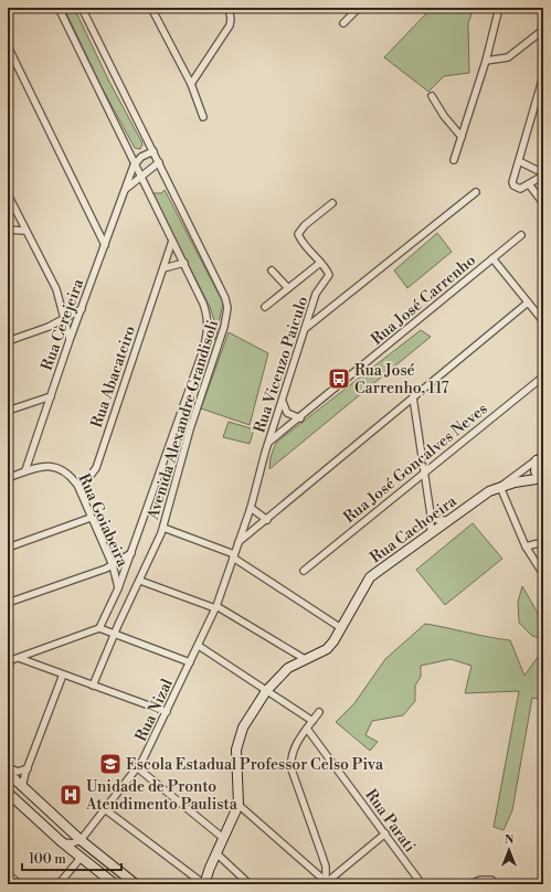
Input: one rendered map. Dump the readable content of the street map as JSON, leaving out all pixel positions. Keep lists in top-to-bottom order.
{
  "streets": {
    "main road": ["Rua Cachoeira"],
    "street": [
      "Rua José Carrenho",
      "Rua Cerejeira",
      "Rua Vicenzo Paiculo",
      "Rua Abacateiro",
      "Avenida Alexandre Grandisoli",
      "Rua José Gonçalves Neves",
      "Rua Goiabeira",
      "Rua Nizal",
      "Rua Parati"
    ]
  },
  "crossings": [
    ["Rua José Carrenho", "Rua Vicenzo Paiculo"],
    ["Rua Cerejeira", "Avenida Alexandre Grandisoli"],
    ["Rua Cerejeira", "Rua Goiabeira"],
    ["Rua Vicenzo Paiculo", "Rua Nizal"],
    ["Rua Abacateiro", "Avenida Alexandre Grandisoli"],
    ["Rua Abacateiro", "Rua Goiabeira"],
    ["Avenida Alexandre Grandisoli", "Rua Goiabeira"]
  ],
  "places": {
    "bus stop": ["Rua José Carrenho, 117"],
    "school or university": ["Escola Estadual Professor Celso Piva"],
    "hospital": ["Unidade de Pronto Atendimento Paulista"]
  },
  "scale_bar": "100 m",
  "north": "top"
}
